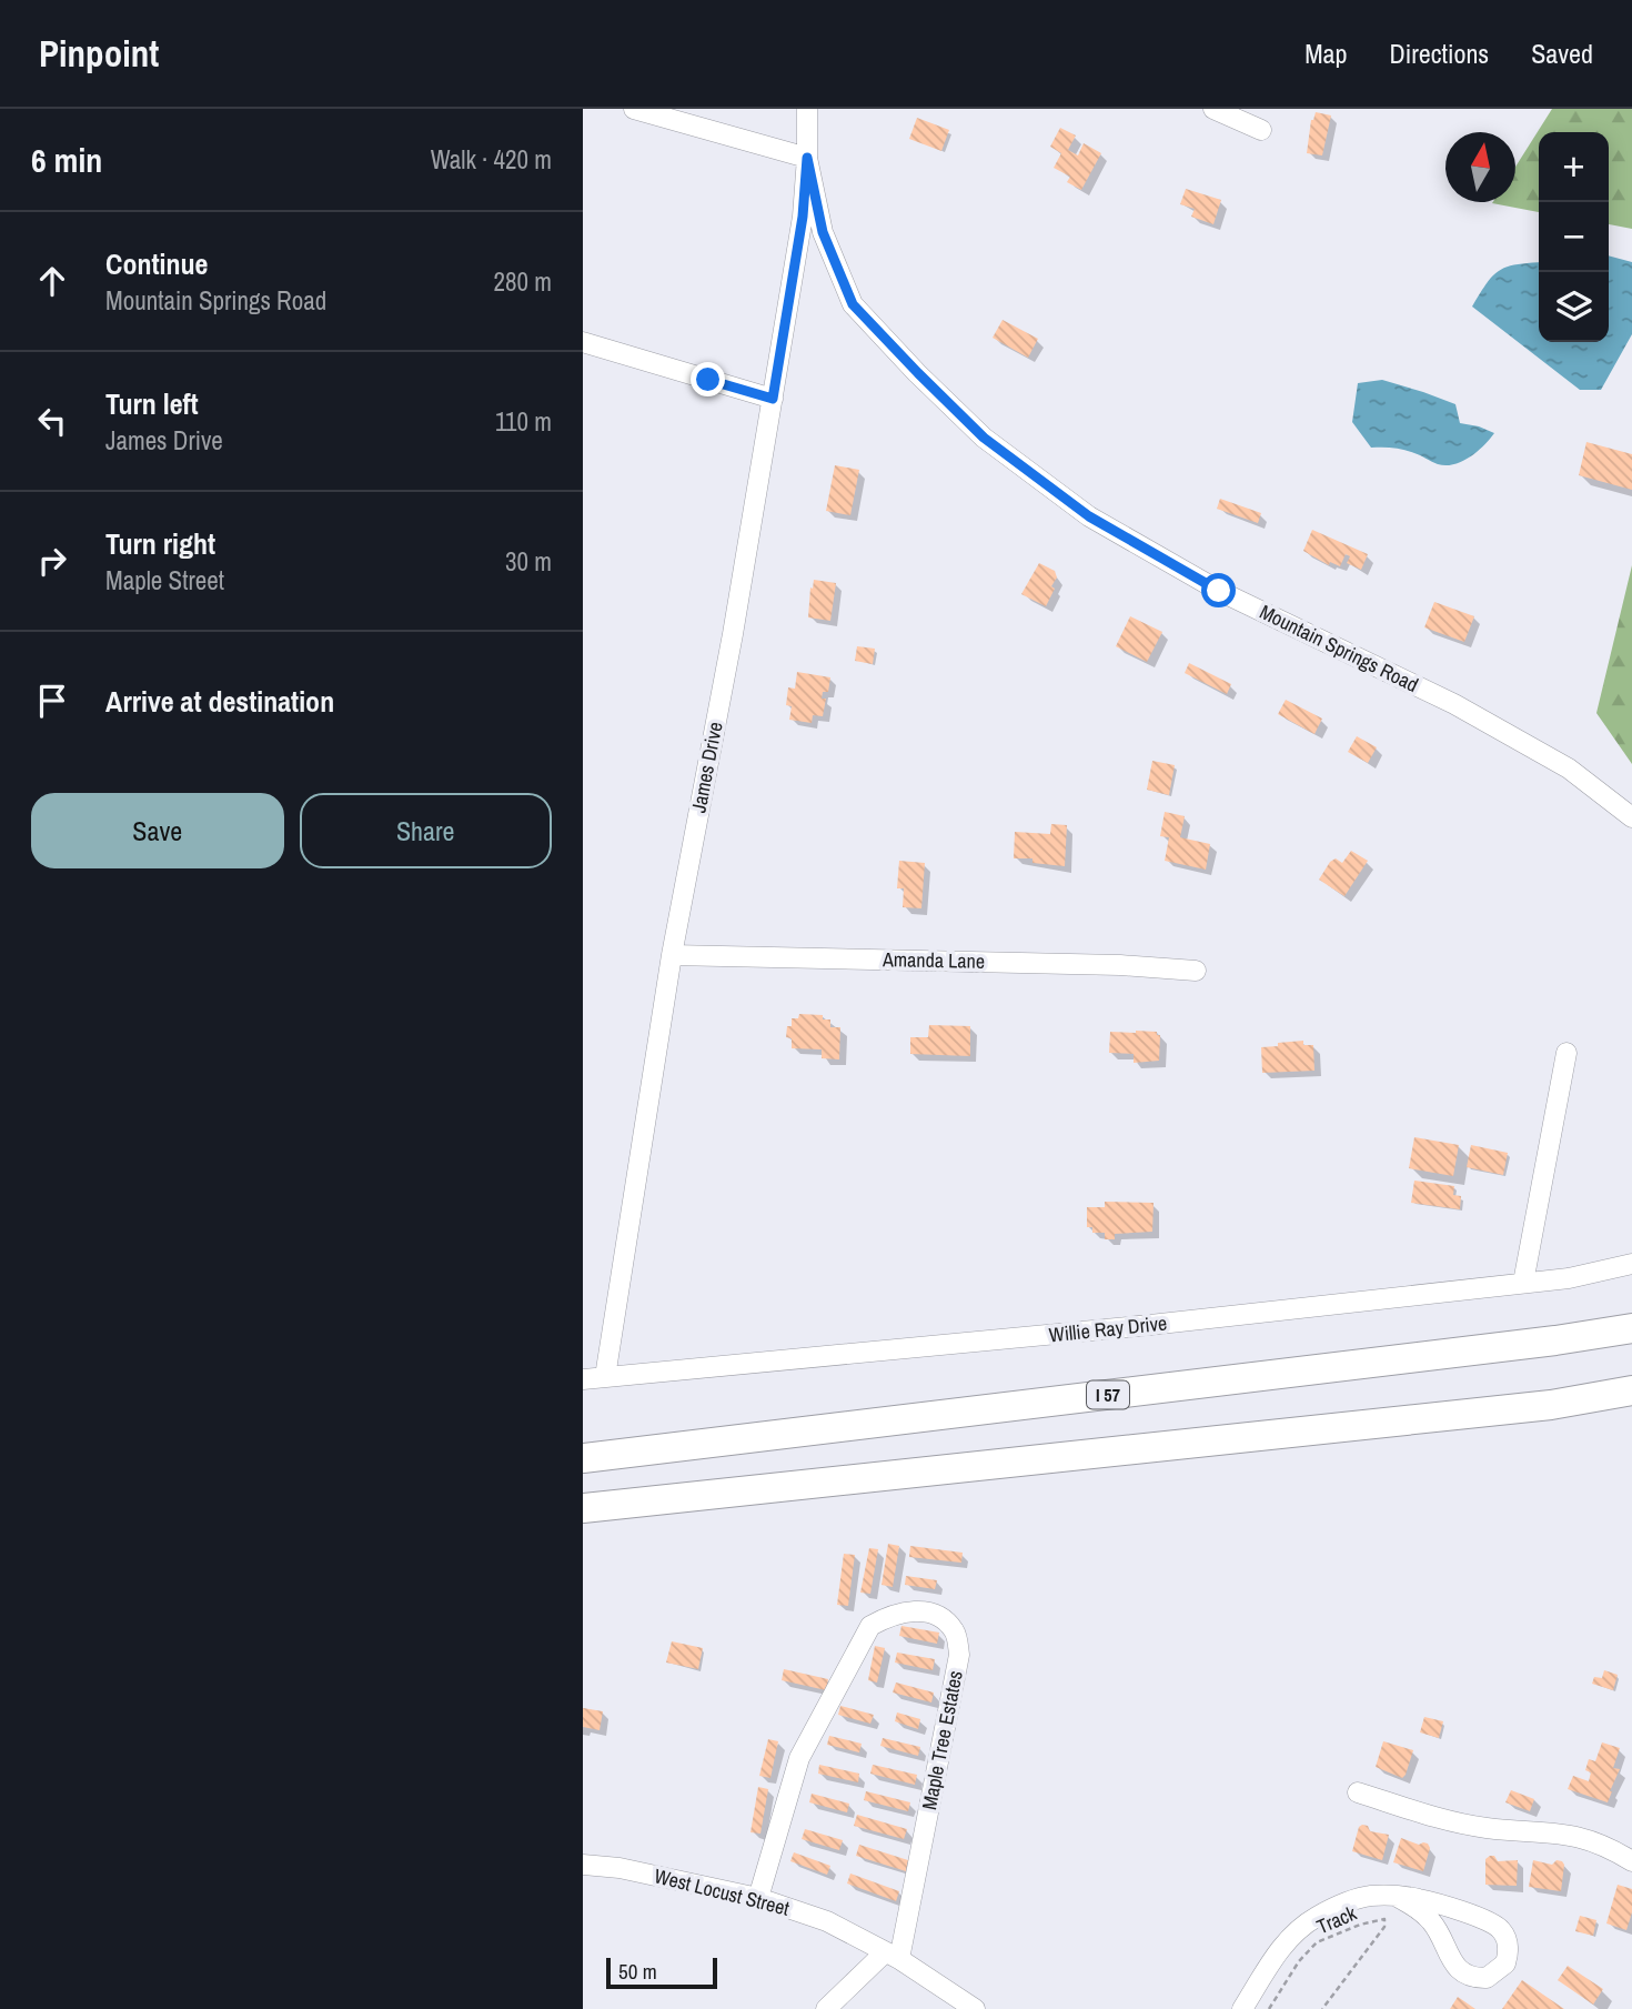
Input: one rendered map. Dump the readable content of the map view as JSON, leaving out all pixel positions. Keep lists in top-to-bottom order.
{
  "streets": {
    "highway": ["I 57"],
    "street": [
      "Mountain Springs Road",
      "James Drive",
      "Amanda Lane",
      "Willie Ray Drive",
      "Maple Tree Estates",
      "West Locust Street"
    ],
    "path": ["Track"]
  },
  "crossings": [
    ["Mountain Springs Road", "James Drive"],
    ["James Drive", "Amanda Lane"],
    ["James Drive", "Willie Ray Drive"],
    ["Maple Tree Estates", "West Locust Street"]
  ],
  "scale_bar": "50 m",
  "north": "top",
  "page": {
    "header": "Pinpoint",
    "nav": ["Map", "Directions", "Saved"],
    "heading": ["6 min", "Walk · 420 m"],
    "map_buttons": ["+", "−"],
    "list": [
      ["Continue", "Mountain Springs Road", "280 m"],
      ["Turn left", "James Drive", "110 m"],
      ["Turn right", "Maple Street", "30 m"],
      "Arrive at destination"
    ],
    "buttons": ["Save", "Share"],
    "scale": "50 m"
  }
}
